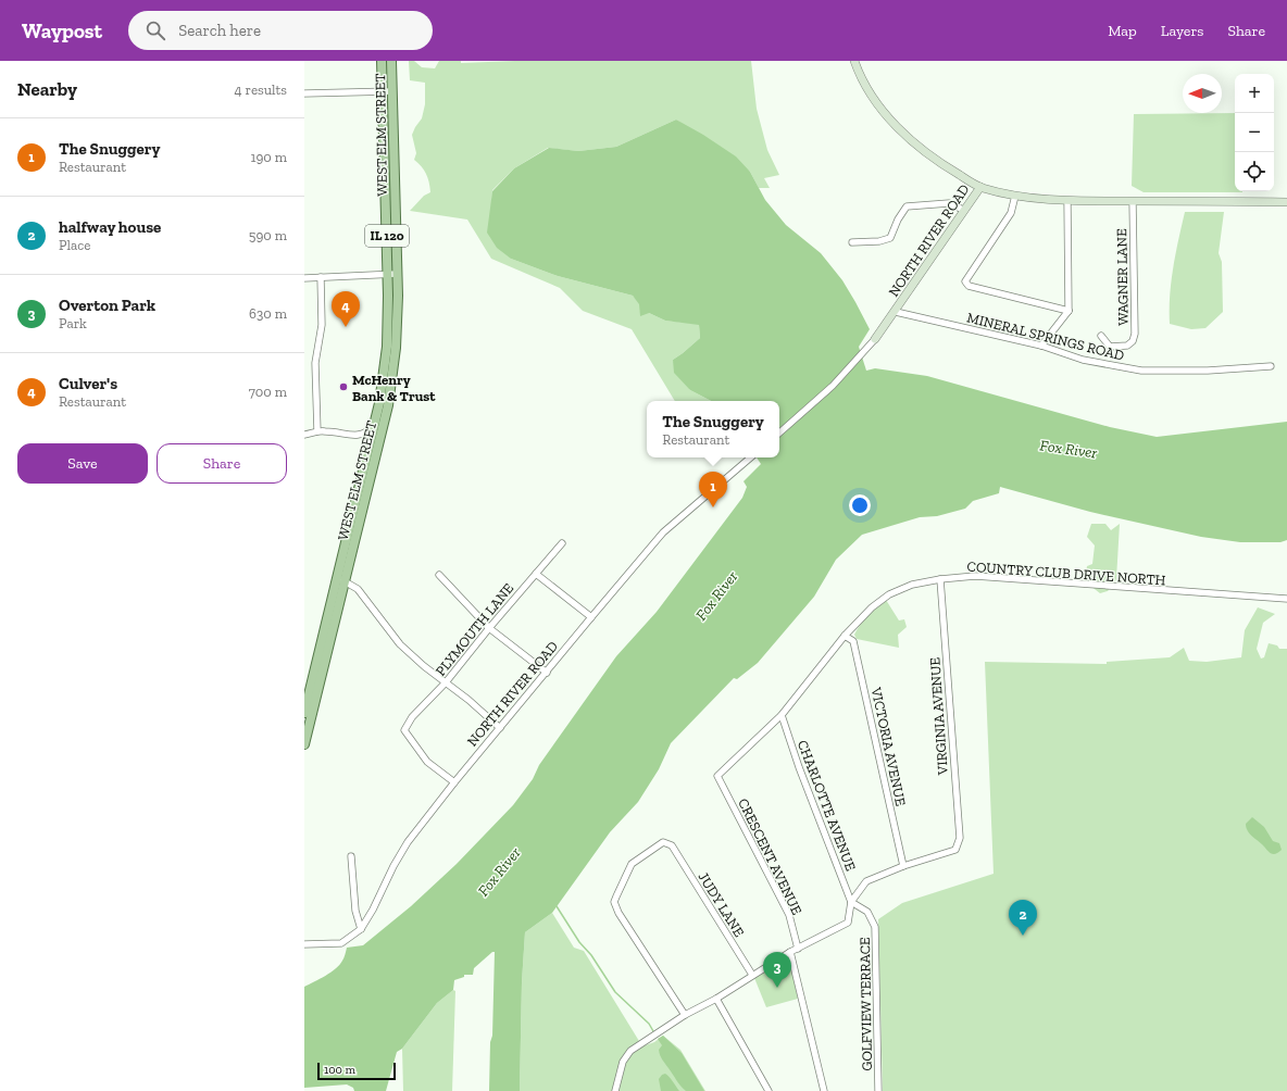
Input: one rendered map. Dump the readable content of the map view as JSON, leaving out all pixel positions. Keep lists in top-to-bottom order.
{
  "streets": {
    "main road": ["WEST ELM STREET", "IL 120"],
    "street": [
      "NORTH RIVER ROAD",
      "WAGNER LANE",
      "MINERAL SPRINGS ROAD",
      "COUNTRY CLUB DRIVE NORTH",
      "PLYMOUTH LANE",
      "VIRGINIA AVENUE",
      "VICTORIA AVENUE",
      "CHARLOTTE AVENUE",
      "CRESCENT AVENUE",
      "JUDY LANE",
      "GOLFVIEW TERRACE"
    ]
  },
  "crossings": [
    ["NORTH RIVER ROAD", "WAGNER LANE"],
    ["NORTH RIVER ROAD", "MINERAL SPRINGS ROAD"],
    ["NORTH RIVER ROAD", "PLYMOUTH LANE"],
    ["COUNTRY CLUB DRIVE NORTH", "VIRGINIA AVENUE"],
    ["COUNTRY CLUB DRIVE NORTH", "VICTORIA AVENUE"],
    ["COUNTRY CLUB DRIVE NORTH", "CHARLOTTE AVENUE"],
    ["COUNTRY CLUB DRIVE NORTH", "CRESCENT AVENUE"],
    ["VIRGINIA AVENUE", "VICTORIA AVENUE"],
    ["CHARLOTTE AVENUE", "GOLFVIEW TERRACE"]
  ],
  "water": ["Fox River"],
  "places": ["McHenry Bank & Trust"],
  "scale_bar": "100 m",
  "north": "left",
  "page": {
    "header": "Waypost",
    "search": "Search here",
    "nav": ["Map", "Layers", "Share"],
    "heading": ["Nearby", "4 results"],
    "map_buttons": ["+", "−"],
    "list": [
      {
        "mark": "1",
        "name": "The Snuggery",
        "note": "Restaurant",
        "value": "190 m"
      },
      {
        "mark": "2",
        "name": "halfway house",
        "note": "Place",
        "value": "590 m"
      },
      {
        "mark": "3",
        "name": "Overton Park",
        "note": "Park",
        "value": "630 m"
      },
      {
        "mark": "4",
        "name": "Culver's",
        "note": "Restaurant",
        "value": "700 m"
      }
    ],
    "pins": [
      "4",
      "1",
      "2",
      "3"
    ],
    "popup": ["The Snuggery", "Restaurant"],
    "buttons": ["Save", "Share"],
    "scale": "100 m"
  }
}
